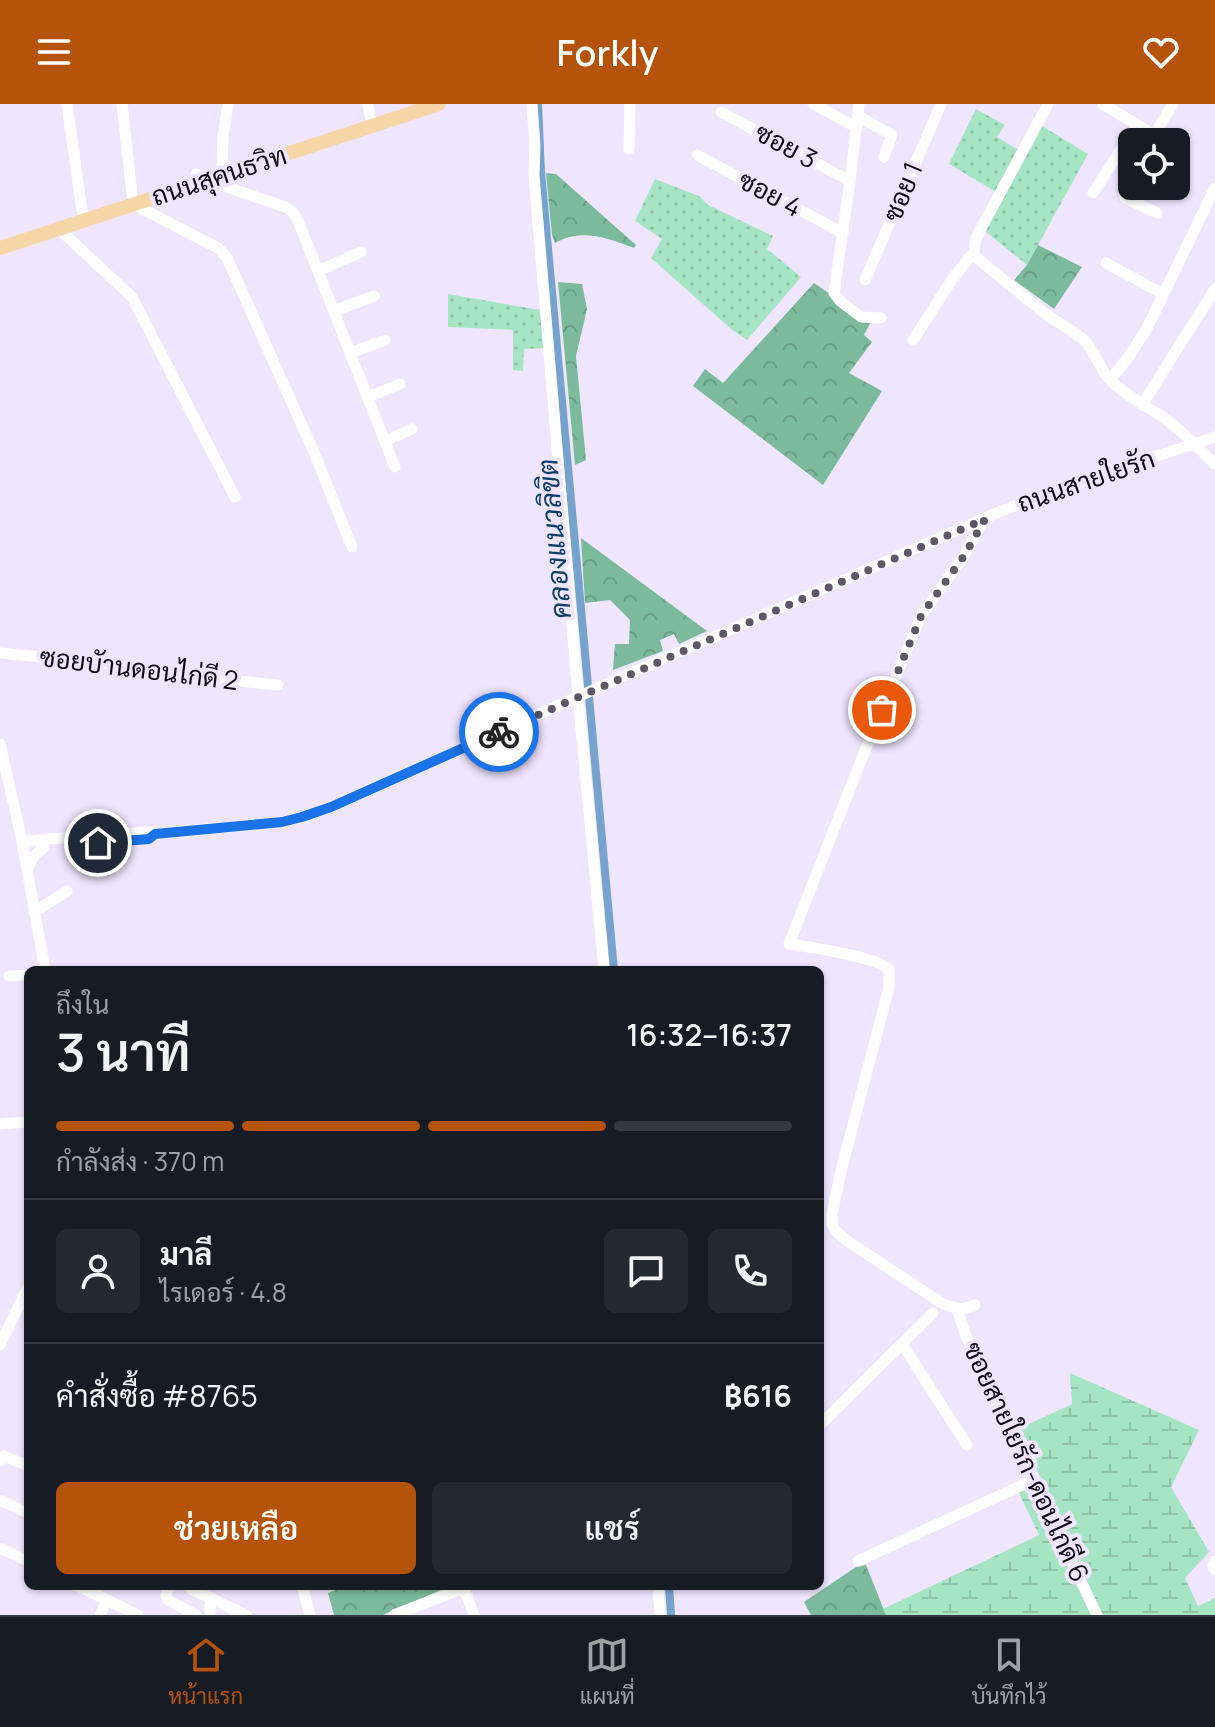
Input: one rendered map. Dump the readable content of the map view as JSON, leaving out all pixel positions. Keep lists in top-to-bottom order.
{
  "streets": {
    "main road": ["ถนนสุคนธวิท"],
    "street": [
      "ซอย 3",
      "ซอย 1",
      "ซอย 4",
      "ถนนสายใยรัก",
      "ซอยบัานดอนไก่ดี 2",
      "ซอยสายใยรัก-ดอนไก่ดี 6"
    ]
  },
  "crossings": [
    ["ถนนสายใยรัก", "ซอยสายใยรัก-ดอนไก่ดี 6"]
  ],
  "water": ["คลองแนวลิขิต"],
  "page": {
    "header": "Forkly",
    "heading": ["3 นาที", "ถึงใน", "16:32–16:37"],
    "panel": [
      "มาลี",
      "ไรเดอร์ · 4.8",
      "คำสั่งซื้อ #8765",
      "฿616"
    ],
    "bar": "กำลังส่ง · 370 m",
    "buttons": ["ช่วยเหลือ", "แชร์"],
    "tabs": ["หน้าแรก", "แผนที่", "บันทึกไว้"]
  }
}
